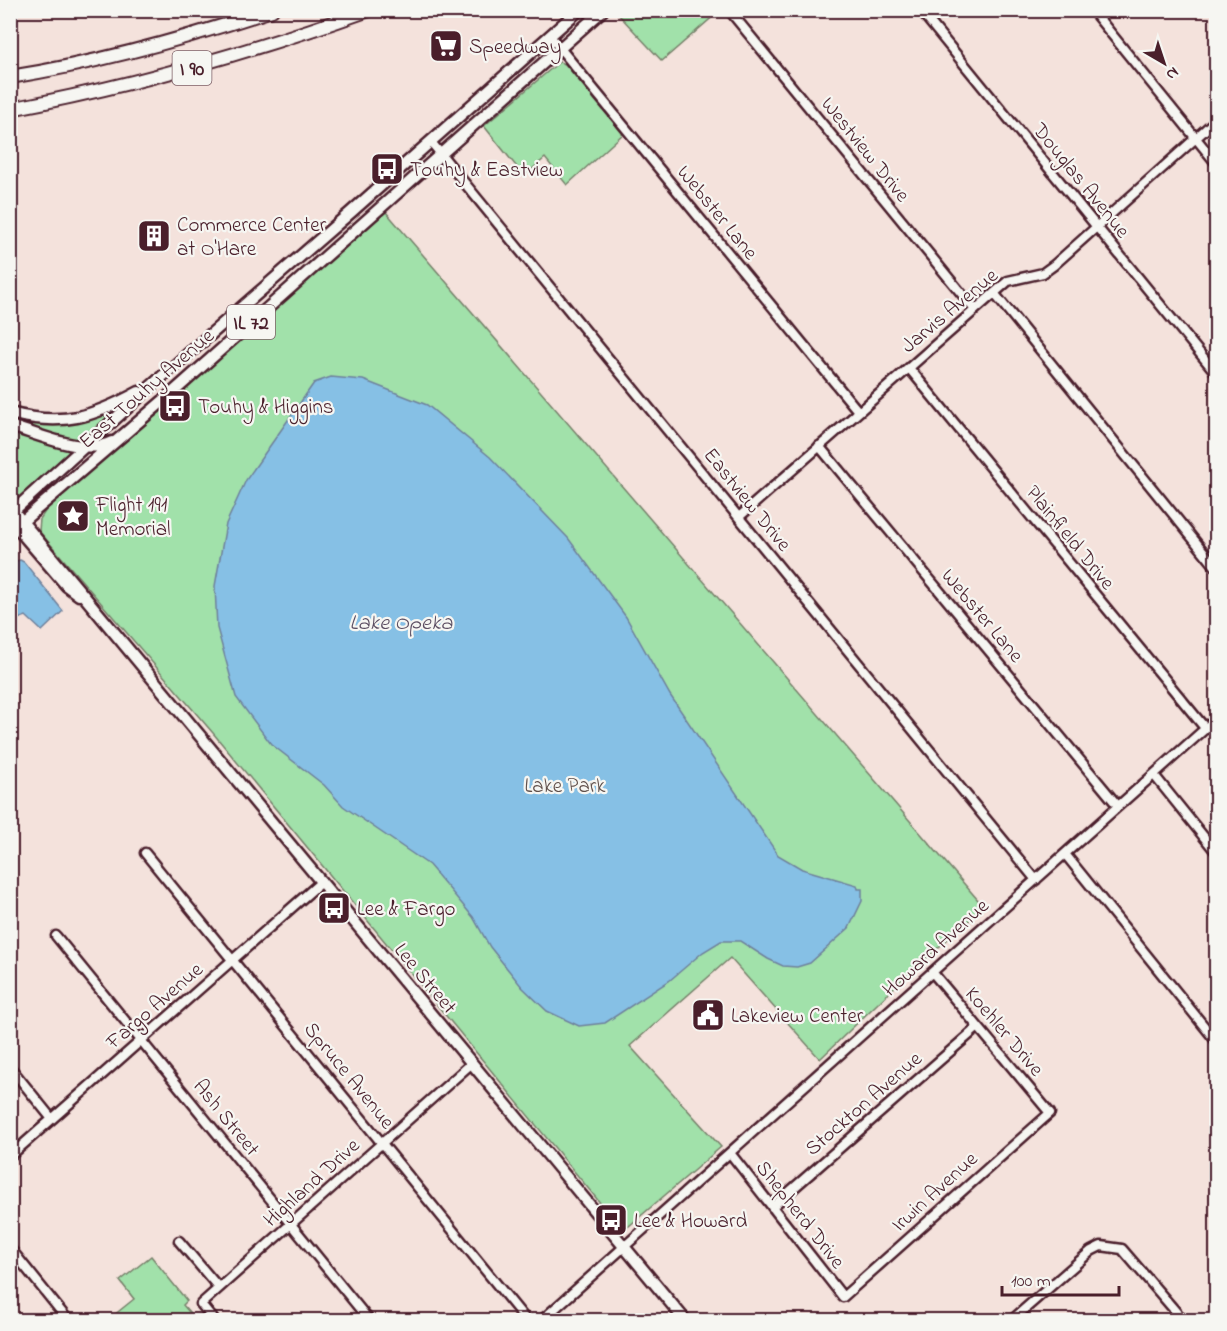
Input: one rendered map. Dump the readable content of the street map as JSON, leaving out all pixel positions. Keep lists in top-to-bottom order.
{
  "streets": {
    "highway": ["I 90"],
    "main road": ["IL 72", "East Touhy Avenue", "Lee Street"],
    "street": [
      "Westview Drive",
      "Douglas Avenue",
      "Webster Lane",
      "Jarvis Avenue",
      "Eastview Drive",
      "Plainfield Drive",
      "Howard Avenue",
      "Fargo Avenue",
      "Koehler Drive",
      "Spruce Avenue",
      "Stockton Avenue",
      "Ash Street",
      "Highland Drive",
      "Irwin Avenue",
      "Shepherd Drive"
    ]
  },
  "crossings": [
    ["Westview Drive", "Jarvis Avenue"],
    ["Douglas Avenue", "Jarvis Avenue"],
    ["Webster Lane", "Jarvis Avenue"],
    ["Webster Lane", "East Touhy Avenue"],
    ["Webster Lane", "Howard Avenue"],
    ["Jarvis Avenue", "Eastview Drive"],
    ["Jarvis Avenue", "Plainfield Drive"],
    ["IL 72", "East Touhy Avenue"],
    ["East Touhy Avenue", "Eastview Drive"],
    ["East Touhy Avenue", "Lee Street"],
    ["Eastview Drive", "Howard Avenue"],
    ["Plainfield Drive", "Howard Avenue"],
    ["Howard Avenue", "Lee Street"],
    ["Howard Avenue", "Koehler Drive"],
    ["Howard Avenue", "Shepherd Drive"],
    ["Lee Street", "Fargo Avenue"],
    ["Lee Street", "Highland Drive"],
    ["Fargo Avenue", "Spruce Avenue"],
    ["Fargo Avenue", "Ash Street"],
    ["Koehler Drive", "Stockton Avenue"],
    ["Koehler Drive", "Irwin Avenue"],
    ["Spruce Avenue", "Highland Drive"],
    ["Stockton Avenue", "Shepherd Drive"],
    ["Ash Street", "Highland Drive"],
    ["Irwin Avenue", "Shepherd Drive"]
  ],
  "water": ["Lake Opeka"],
  "parks": ["Lake Park"],
  "places": {
    "supermarket": ["Speedway"],
    "bus stop": [
      "Touhy & Eastview",
      "Touhy & Higgins",
      "Lee & Fargo",
      "Lee & Howard"
    ],
    "building": ["Commerce Center at O'Hare"],
    "place": ["Flight 191 Memorial"],
    "public building": ["Lakeview Center"]
  },
  "scale_bar": "100 m",
  "north": "bottom right"
}
